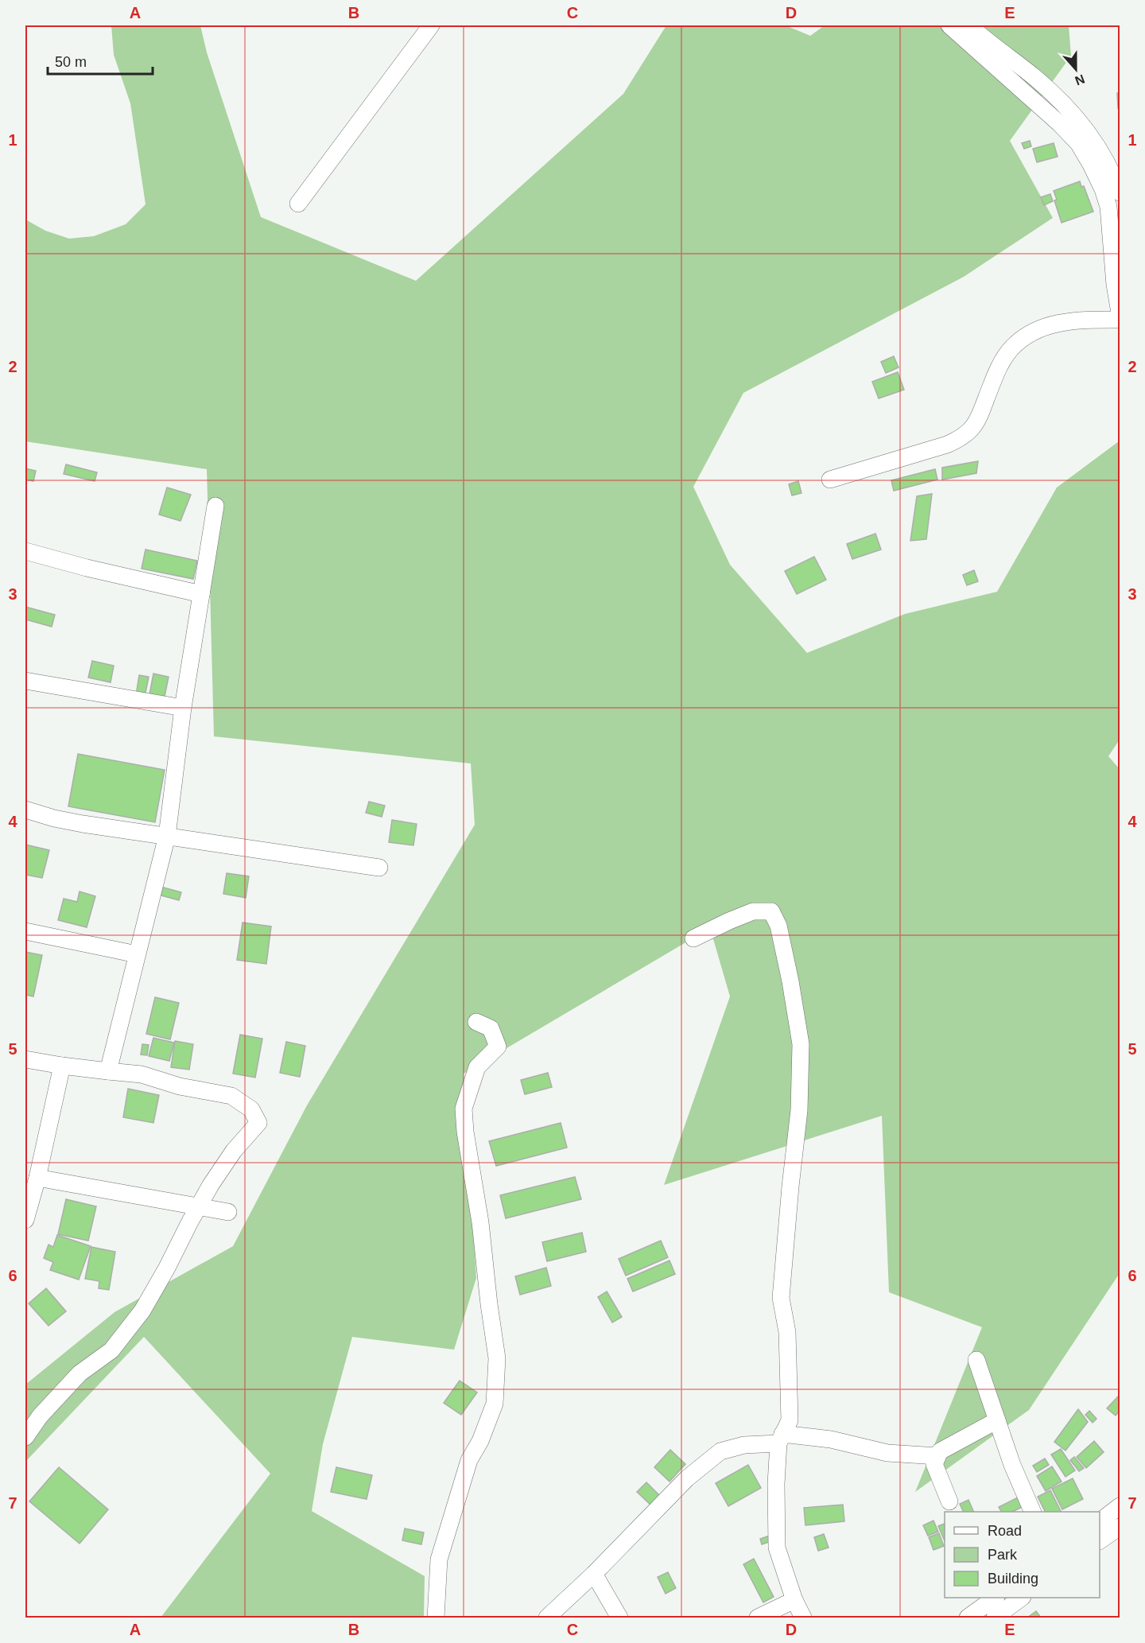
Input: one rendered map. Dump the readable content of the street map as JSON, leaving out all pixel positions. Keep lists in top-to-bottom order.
{
  "legend": ["Road", "Park", "Building"],
  "scale_bar": "50 m",
  "north": "bottom",
  "grid": {
    "columns": [
      "A",
      "B",
      "C",
      "D",
      "E"
    ],
    "rows": [
      "1",
      "2",
      "3",
      "4",
      "5",
      "6",
      "7"
    ]
  }
}
